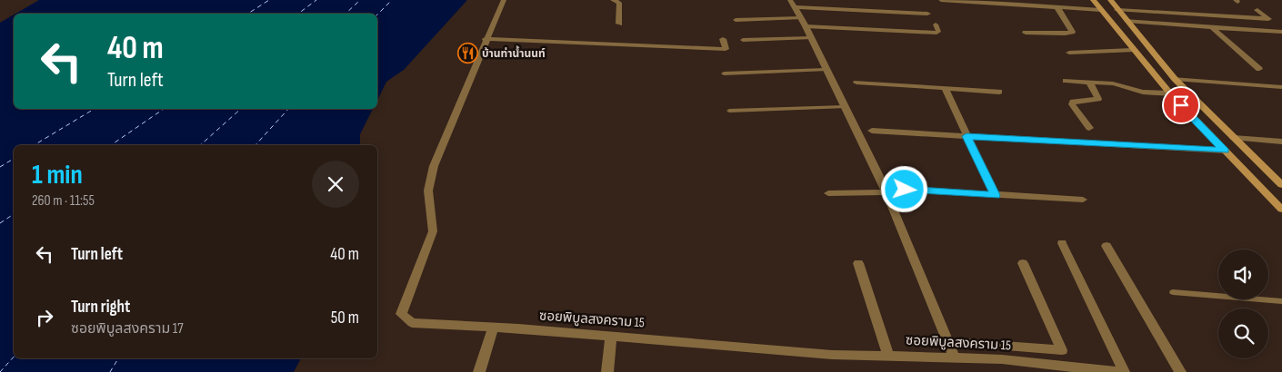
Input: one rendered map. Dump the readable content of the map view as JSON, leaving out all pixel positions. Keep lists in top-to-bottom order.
{
  "streets": {
    "street": ["ซอยพิบูลสงคราม 15"]
  },
  "places": {
    "restaurant": ["บ้านท่าน้ำนนท์"]
  },
  "page": {
    "turn": ["40 m", "Turn left"],
    "heading": ["1 min", "260 m · 11:55"],
    "list": [
      {
        "name": "Turn left",
        "value": "40 m"
      },
      {
        "name": "Turn right",
        "note": "ซอยพิบูลสงคราม 17",
        "value": "50 m"
      }
    ]
  }
}
